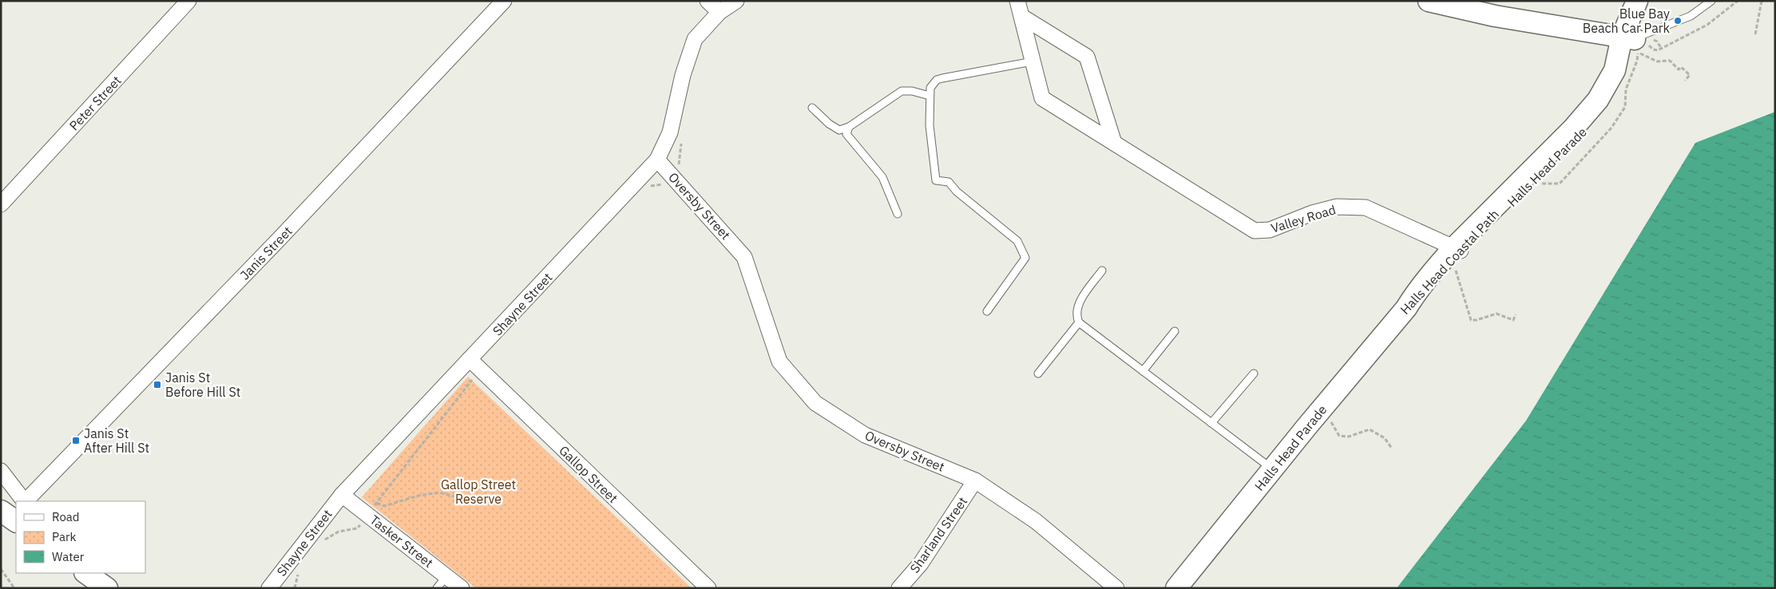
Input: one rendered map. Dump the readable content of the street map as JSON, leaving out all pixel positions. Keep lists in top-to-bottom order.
{
  "streets": {
    "street": [
      "Peter Street",
      "Halls Head Parade",
      "Oversby Street",
      "Valley Road",
      "Janis Street",
      "Shayne Street",
      "Gallop Street",
      "Sharland Street",
      "Tasker Street"
    ],
    "path": ["Halls Head Coastal Path"]
  },
  "crossings": [
    ["Halls Head Parade", "Valley Road"],
    ["Halls Head Parade", "Halls Head Coastal Path"],
    ["Oversby Street", "Shayne Street"],
    ["Oversby Street", "Sharland Street"],
    ["Valley Road", "Halls Head Coastal Path"],
    ["Shayne Street", "Gallop Street"],
    ["Shayne Street", "Tasker Street"]
  ],
  "parks": ["Gallop Street Reserve"],
  "places": {
    "other": ["Blue Bay Beach Car Park"],
    "transit": ["Janis St Before Hill St", "Janis St After Hill St"]
  },
  "legend": ["Road", "Park", "Water"]
}
